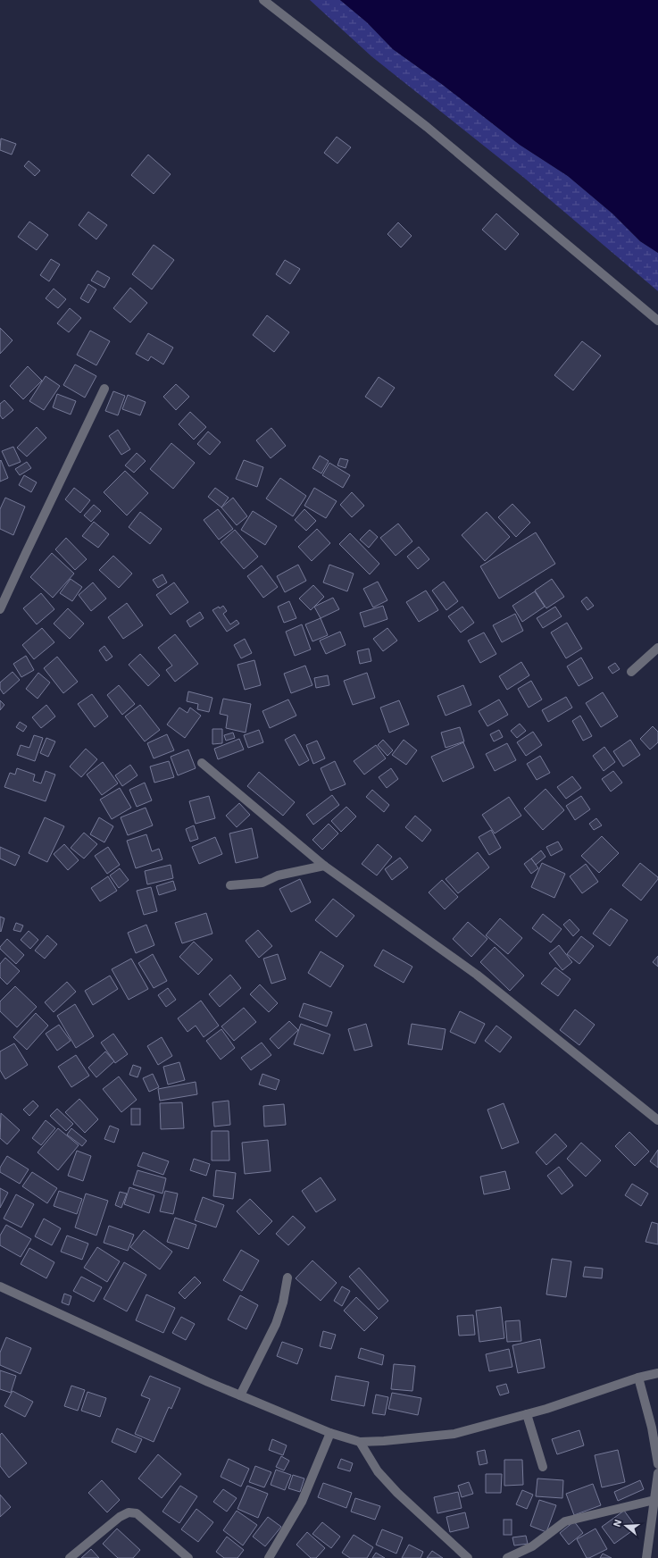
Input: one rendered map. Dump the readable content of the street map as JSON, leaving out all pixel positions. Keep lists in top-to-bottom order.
{
  "north": "left"
}
